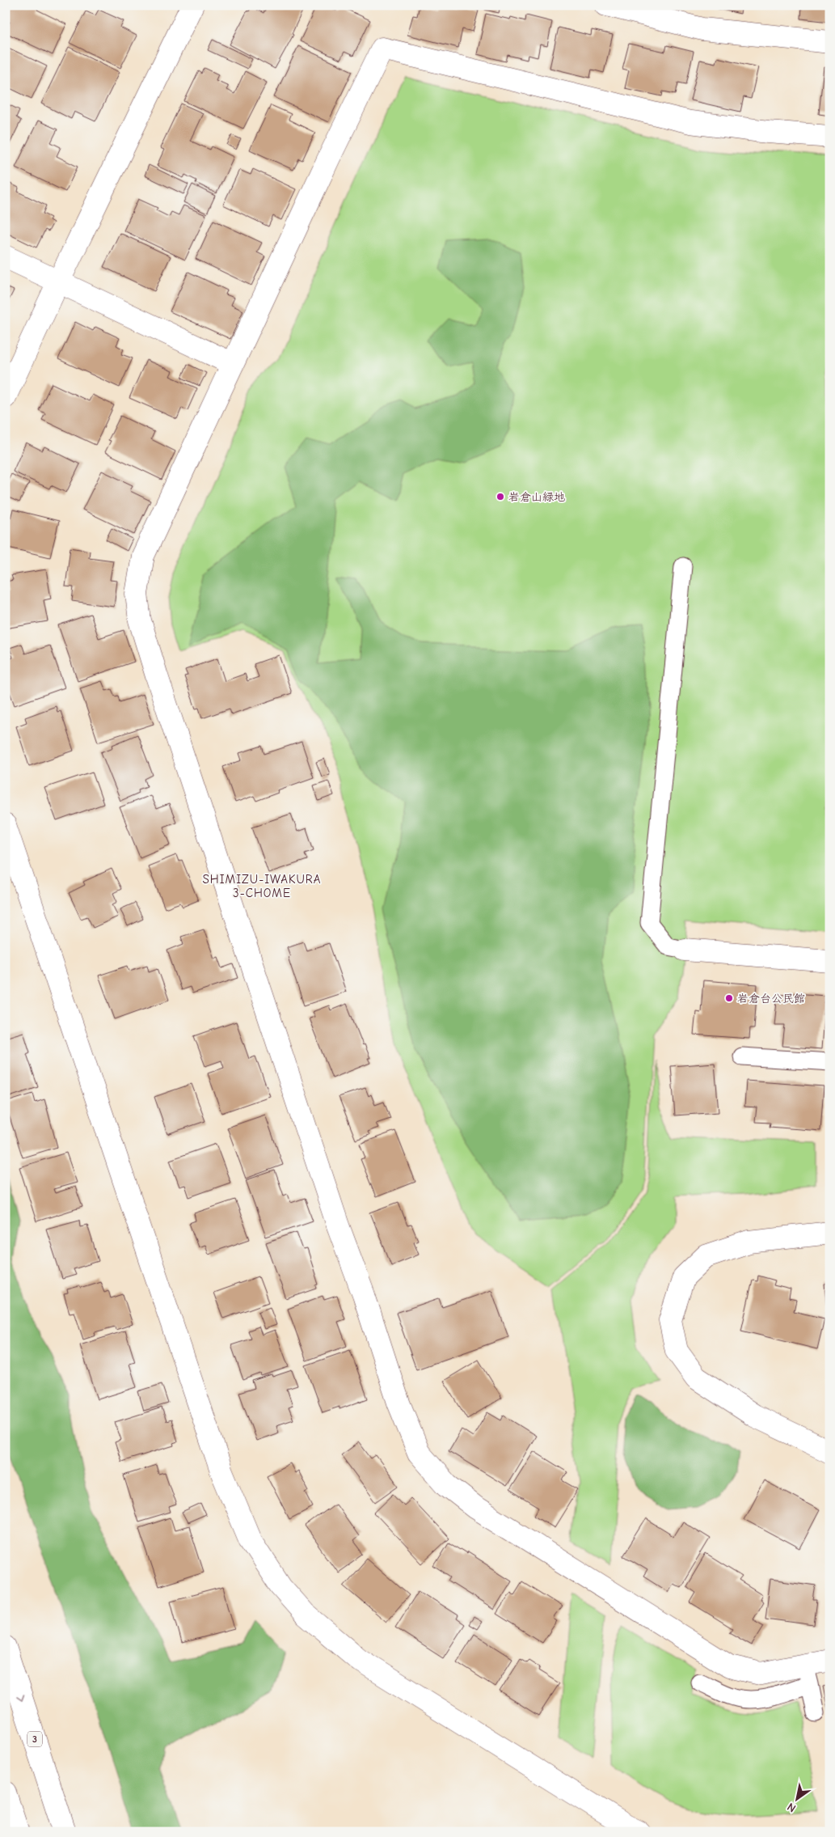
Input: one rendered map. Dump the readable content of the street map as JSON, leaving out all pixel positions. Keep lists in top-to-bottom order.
{
  "streets": {
    "main road": ["3"]
  },
  "districts": ["SHIMIZU-IWAKURA 3-CHOME"],
  "places": ["岩倉山緑地", "岩倉台公民館"],
  "north": "bottom left"
}
